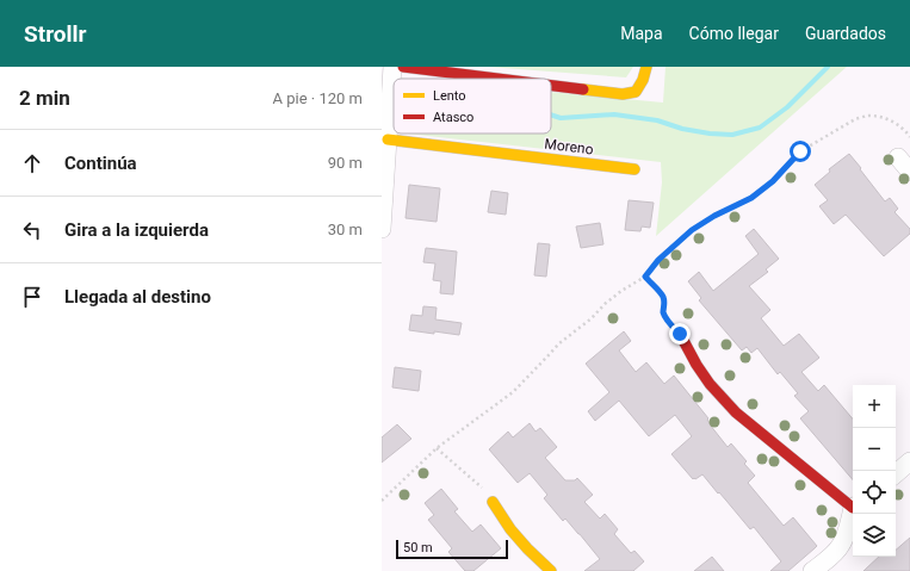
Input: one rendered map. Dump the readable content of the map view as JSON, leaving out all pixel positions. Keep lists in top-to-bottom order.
{
  "streets": {
    "street": ["Moreno"]
  },
  "legend": ["Lento", "Atasco"],
  "scale_bar": "50 m",
  "page": {
    "header": "Strollr",
    "nav": ["Mapa", "Cómo llegar", "Guardados"],
    "heading": ["2 min", "A pie · 120 m"],
    "list": [
      ["Continúa", "90 m"],
      ["Gira a la izquierda", "30 m"],
      "Llegada al destino"
    ],
    "map_buttons": ["+", "−"],
    "scale": "50 m"
  }
}
